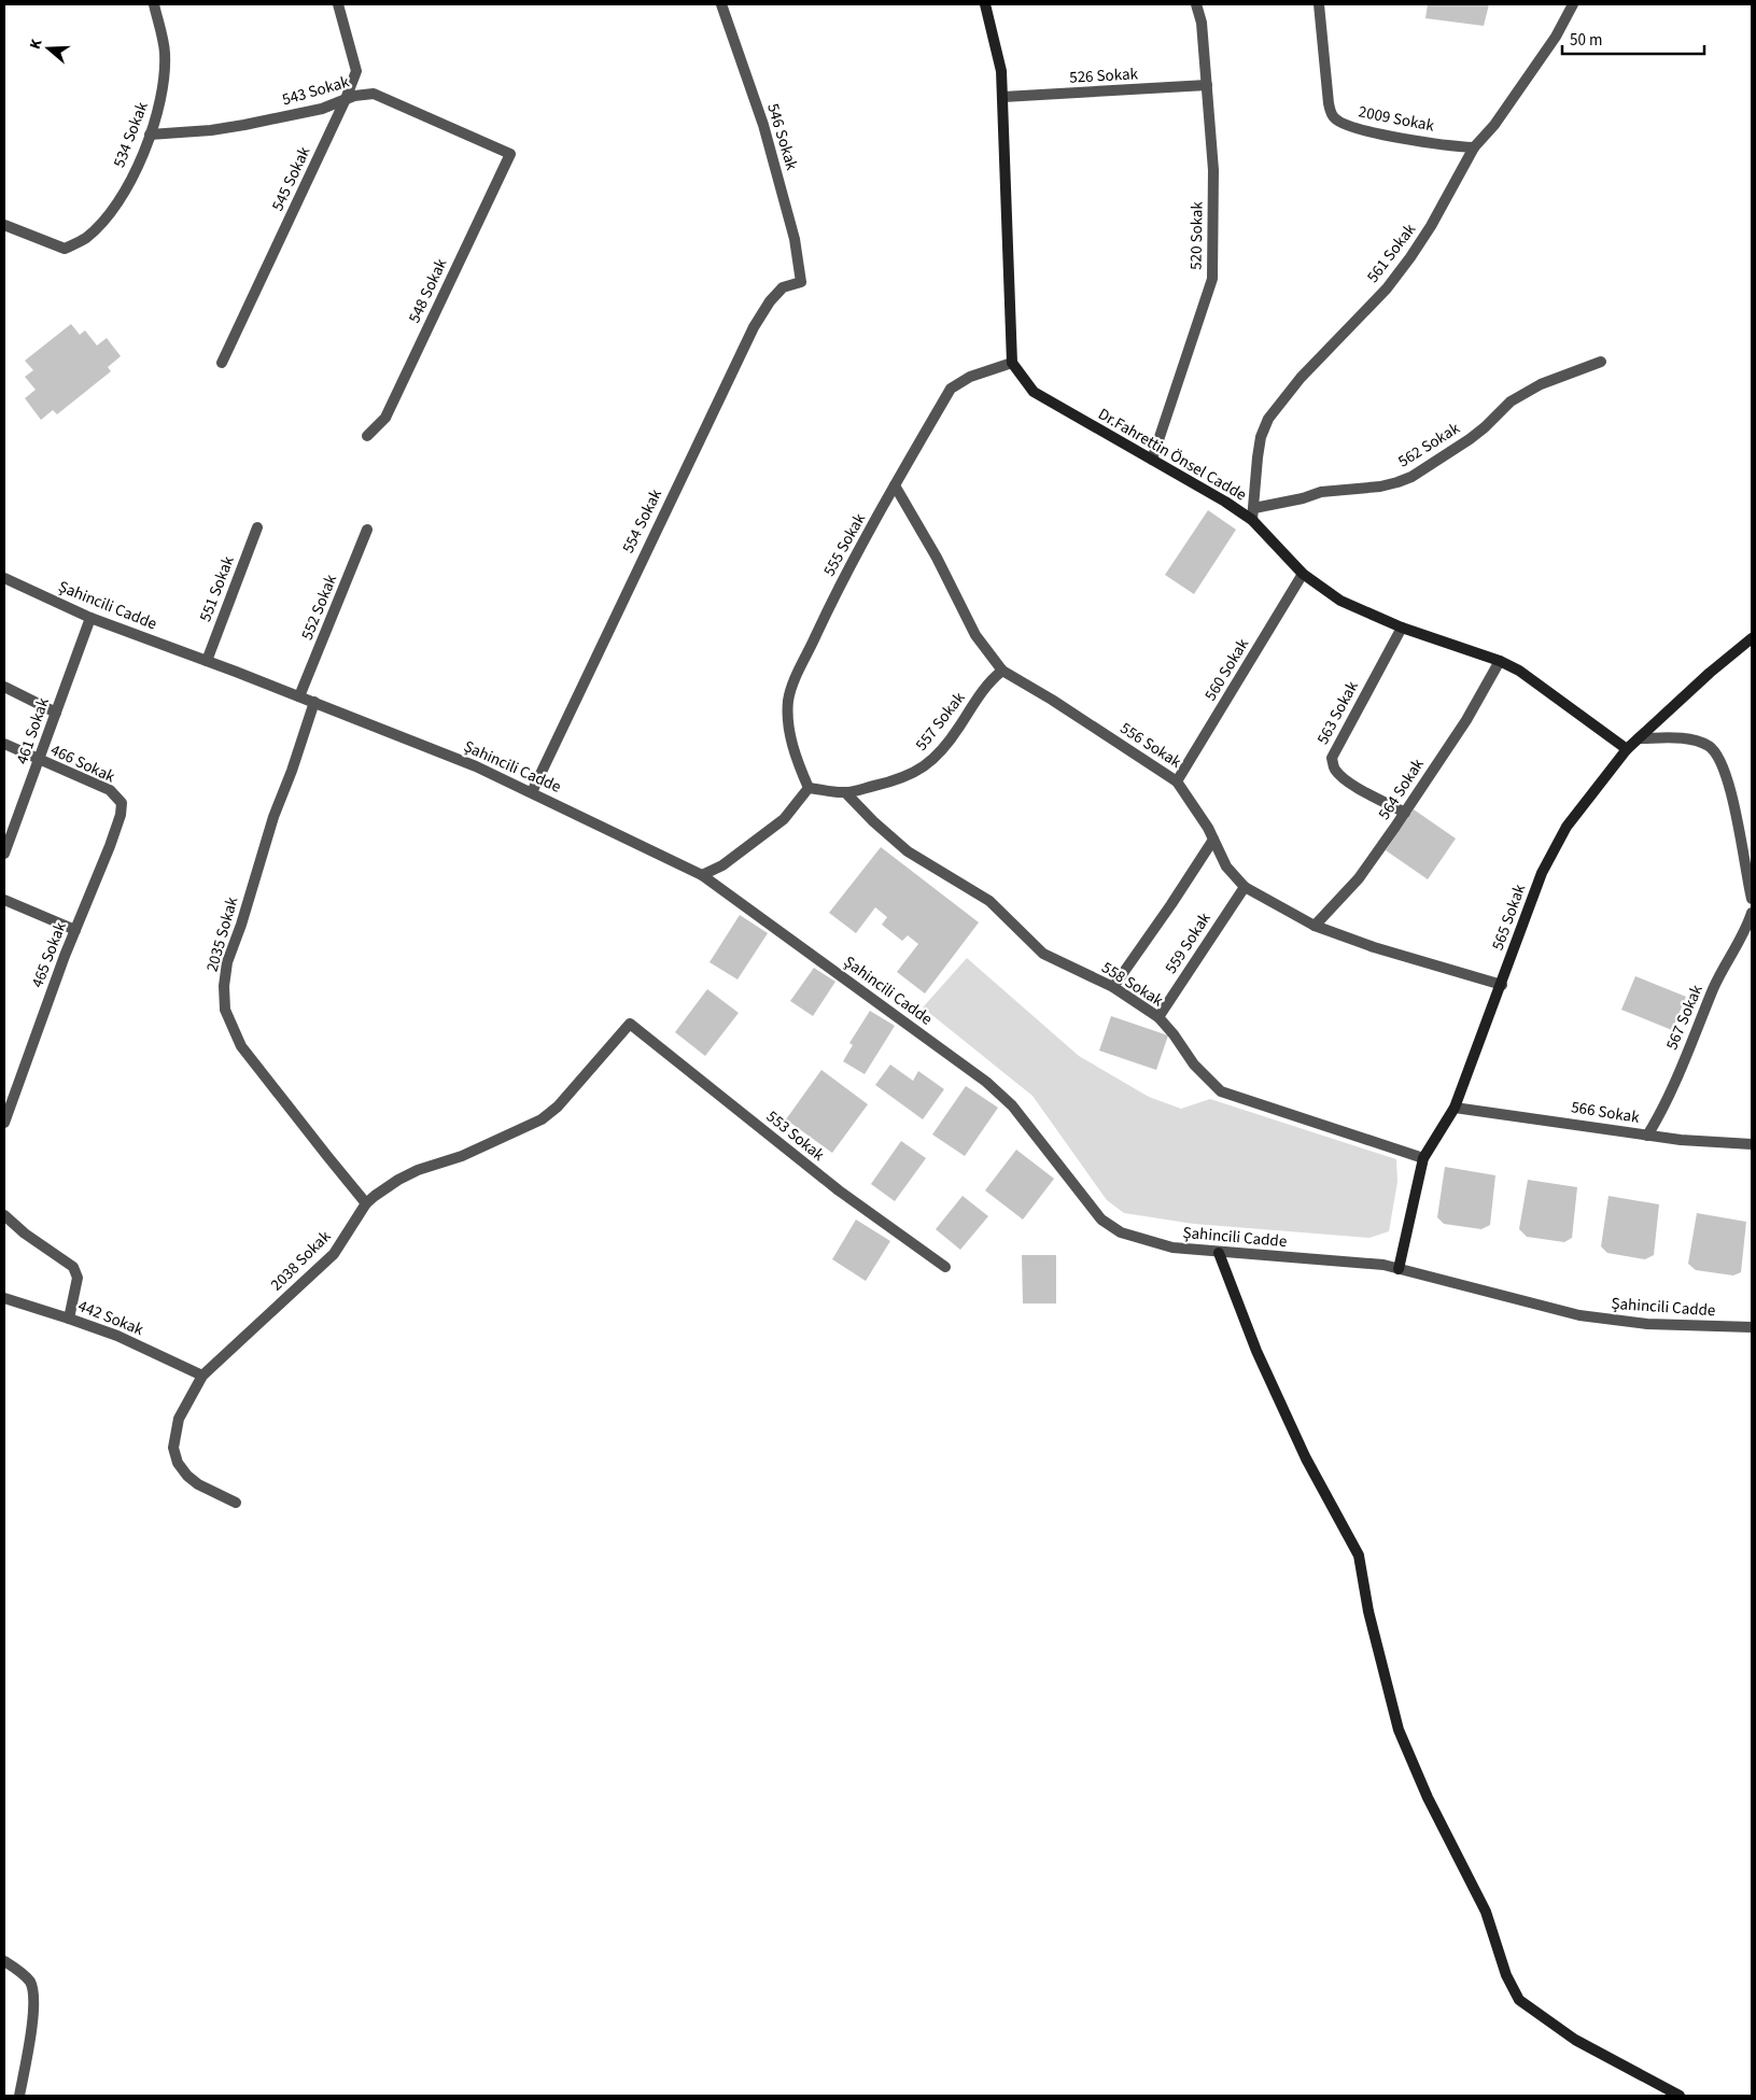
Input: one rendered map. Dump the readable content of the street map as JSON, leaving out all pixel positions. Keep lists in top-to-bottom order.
{
  "streets": {
    "street": [
      "526 Sokak",
      "543 Sokak",
      "2009 Sokak",
      "534 Sokak",
      "546 Sokak",
      "545 Sokak",
      "520 Sokak",
      "561 Sokak",
      "548 Sokak",
      "562 Sokak",
      "Dr.Fahrettin Önsel Cadde",
      "554 Sokak",
      "555 Sokak",
      "551 Sokak",
      "Şahincili Cadde",
      "552 Sokak",
      "560 Sokak",
      "563 Sokak",
      "557 Sokak",
      "461 Sokak",
      "556 Sokak",
      "466 Sokak",
      "564 Sokak",
      "565 Sokak",
      "2035 Sokak",
      "559 Sokak",
      "465 Sokak",
      "558 Sokak",
      "567 Sokak",
      "566 Sokak",
      "553 Sokak",
      "2038 Sokak",
      "442 Sokak"
    ]
  },
  "crossings": [
    ["526 Sokak", "520 Sokak"],
    ["543 Sokak", "534 Sokak"],
    ["543 Sokak", "545 Sokak"],
    ["543 Sokak", "548 Sokak"],
    ["2009 Sokak", "561 Sokak"],
    ["546 Sokak", "554 Sokak"],
    ["520 Sokak", "Dr.Fahrettin Önsel Cadde"],
    ["561 Sokak", "562 Sokak"],
    ["561 Sokak", "Dr.Fahrettin Önsel Cadde"],
    ["Dr.Fahrettin Önsel Cadde", "555 Sokak"],
    ["Dr.Fahrettin Önsel Cadde", "560 Sokak"],
    ["Dr.Fahrettin Önsel Cadde", "563 Sokak"],
    ["Dr.Fahrettin Önsel Cadde", "564 Sokak"],
    ["Dr.Fahrettin Önsel Cadde", "565 Sokak"],
    ["554 Sokak", "Şahincili Cadde"],
    ["555 Sokak", "557 Sokak"],
    ["555 Sokak", "556 Sokak"],
    ["551 Sokak", "Şahincili Cadde"],
    ["Şahincili Cadde", "552 Sokak"],
    ["Şahincili Cadde", "461 Sokak"],
    ["Şahincili Cadde", "565 Sokak"],
    ["Şahincili Cadde", "2035 Sokak"],
    ["560 Sokak", "556 Sokak"],
    ["563 Sokak", "564 Sokak"],
    ["557 Sokak", "556 Sokak"],
    ["557 Sokak", "558 Sokak"],
    ["461 Sokak", "466 Sokak"],
    ["556 Sokak", "564 Sokak"],
    ["556 Sokak", "565 Sokak"],
    ["556 Sokak", "559 Sokak"],
    ["466 Sokak", "465 Sokak"],
    ["565 Sokak", "558 Sokak"],
    ["565 Sokak", "566 Sokak"],
    ["2035 Sokak", "2038 Sokak"],
    ["559 Sokak", "558 Sokak"],
    ["567 Sokak", "566 Sokak"],
    ["553 Sokak", "2038 Sokak"],
    ["2038 Sokak", "442 Sokak"]
  ],
  "scale_bar": "50 m",
  "north": "left"
}
